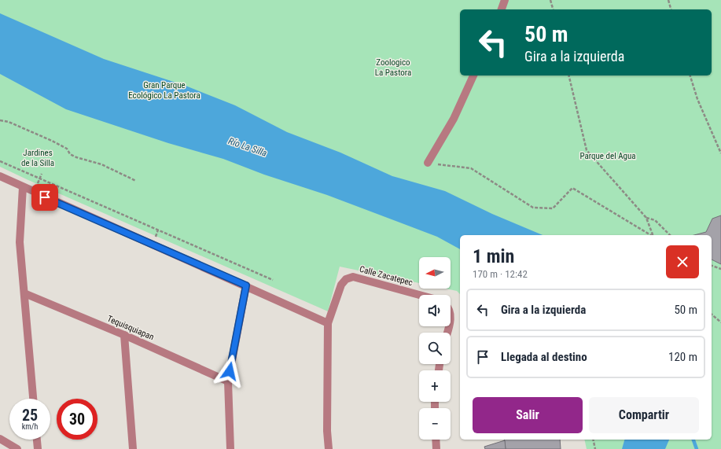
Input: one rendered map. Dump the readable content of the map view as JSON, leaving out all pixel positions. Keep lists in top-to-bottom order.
{
  "streets": {
    "street": ["Calle Zacatepec", "Tequisquiapan"]
  },
  "water": ["Río La Silla"],
  "parks": [
    "Zoologico La Pastora",
    "Gran Parque Ecológico La Pastora",
    "Jardines de la Silla",
    "Parque del Agua"
  ],
  "north": "left",
  "page": {
    "turn": ["50 m", "Gira a la izquierda"],
    "heading": ["1 min", "170 m · 12:42"],
    "map_buttons": ["+", "−"],
    "list": [
      {
        "name": "Gira a la izquierda",
        "value": "50 m"
      },
      {
        "name": "Llegada al destino",
        "value": "120 m"
      }
    ],
    "buttons": ["Salir", "Compartir"],
    "speed": "25 km/h",
    "limit": "30"
  }
}
